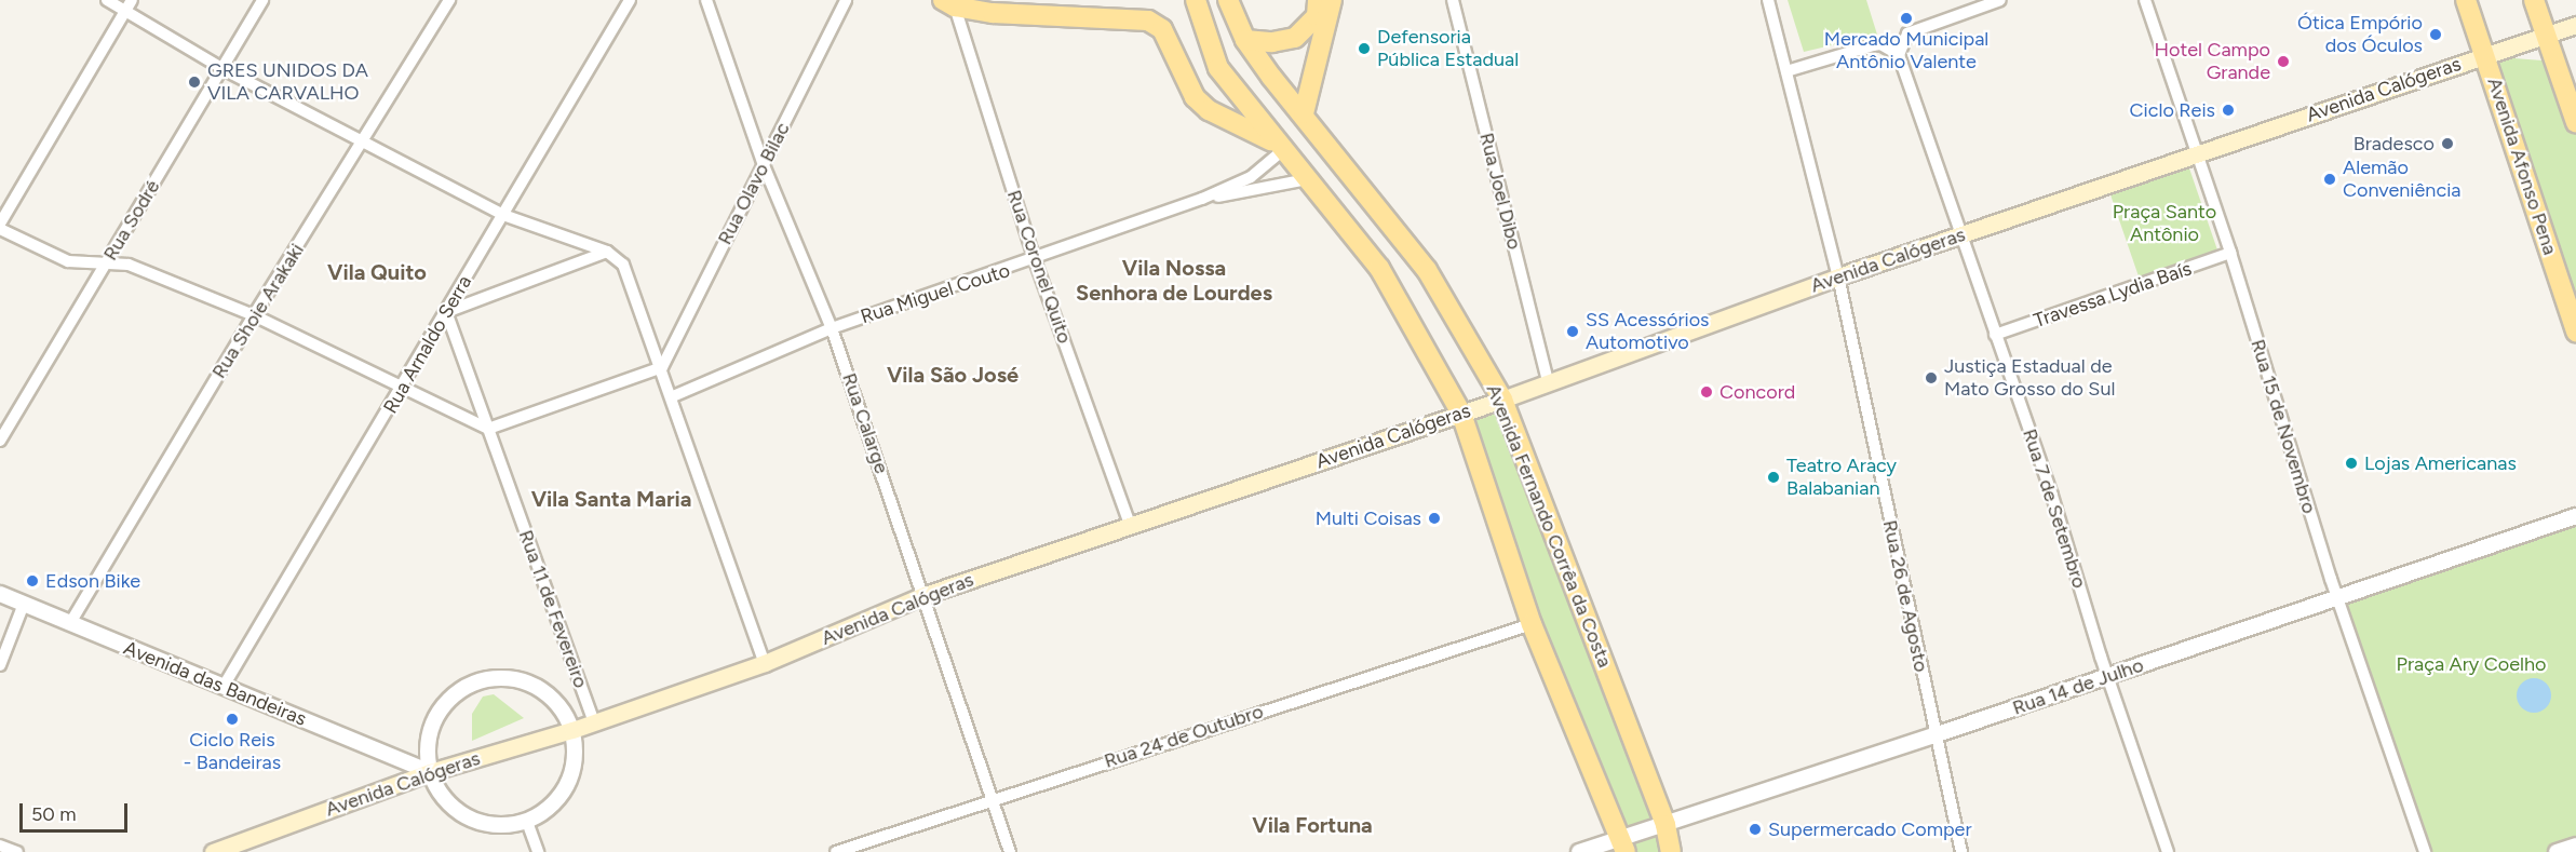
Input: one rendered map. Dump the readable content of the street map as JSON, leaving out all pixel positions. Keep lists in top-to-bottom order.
{
  "streets": {
    "main road": ["Avenida Calógeras", "Avenida Afonso Pena", "Avenida Fernando Corrêa da Costa"],
    "street": [
      "Rua Olavo Bilac",
      "Rua Joel Dibo",
      "Rua Sodré",
      "Rua Coronel Quito",
      "Rua Miguel Couto",
      "Travessa Lydia Baís",
      "Rua Shoie Arakaki",
      "Rua Arnaldo Serra",
      "Rua Calarge",
      "Rua 15 de Novembro",
      "Rua 7 de Setembro",
      "Rua 26 de Agosto",
      "Rua 11 de Fevereiro",
      "Avenida das Bandeiras",
      "Rua 14 de Julho",
      "Rua 24 de Outubro"
    ]
  },
  "crossings": [
    ["Avenida Calógeras", "Avenida Afonso Pena"],
    ["Avenida Calógeras", "Rua Joel Dibo"],
    ["Avenida Calógeras", "Rua Coronel Quito"],
    ["Avenida Calógeras", "Rua Calarge"],
    ["Avenida Calógeras", "Rua 15 de Novembro"],
    ["Avenida Calógeras", "Rua 7 de Setembro"],
    ["Avenida Calógeras", "Avenida Fernando Corrêa da Costa"],
    ["Avenida Calógeras", "Rua 26 de Agosto"],
    ["Avenida Calógeras", "Rua 11 de Fevereiro"],
    ["Avenida Calógeras", "Avenida das Bandeiras"],
    ["Rua Olavo Bilac", "Rua Calarge"],
    ["Rua Coronel Quito", "Rua Miguel Couto"],
    ["Rua Miguel Couto", "Rua Calarge"],
    ["Rua Miguel Couto", "Avenida Fernando Corrêa da Costa"],
    ["Travessa Lydia Baís", "Rua 15 de Novembro"],
    ["Travessa Lydia Baís", "Rua 7 de Setembro"],
    ["Rua Shoie Arakaki", "Avenida das Bandeiras"],
    ["Rua Arnaldo Serra", "Rua 11 de Fevereiro"],
    ["Rua Arnaldo Serra", "Avenida das Bandeiras"],
    ["Rua Calarge", "Rua 24 de Outubro"],
    ["Rua 15 de Novembro", "Rua 14 de Julho"],
    ["Rua 7 de Setembro", "Rua 14 de Julho"],
    ["Avenida Fernando Corrêa da Costa", "Rua 14 de Julho"],
    ["Avenida Fernando Corrêa da Costa", "Rua 24 de Outubro"],
    ["Rua 26 de Agosto", "Rua 14 de Julho"]
  ],
  "districts": [
    "Vila Nossa Senhora de Lourdes",
    "Vila Quito",
    "Vila São José",
    "Vila Santa Maria",
    "Vila Fortuna"
  ],
  "parks": ["Praça Santo Antônio", "Praça Ary Coelho"],
  "places": [
    "Mercado Municipal Antônio Valente",
    "Ótica Empório dos Óculos",
    "Defensoria Pública Estadual",
    "Hotel Campo Grande",
    "GRES UNIDOS DA VILA CARVALHO",
    "Ciclo Reis",
    "Bradesco",
    "Alemão Conveniência",
    "SS Acessórios Automotivo",
    "Justiça Estadual de Mato Grosso do Sul",
    "Concord",
    "Lojas Americanas",
    "Teatro Aracy Balabanian",
    "Multi Coisas",
    "Edson Bike",
    "Ciclo Reis - Bandeiras",
    "Supermercado Comper"
  ],
  "scale_bar": "50 m"
}
